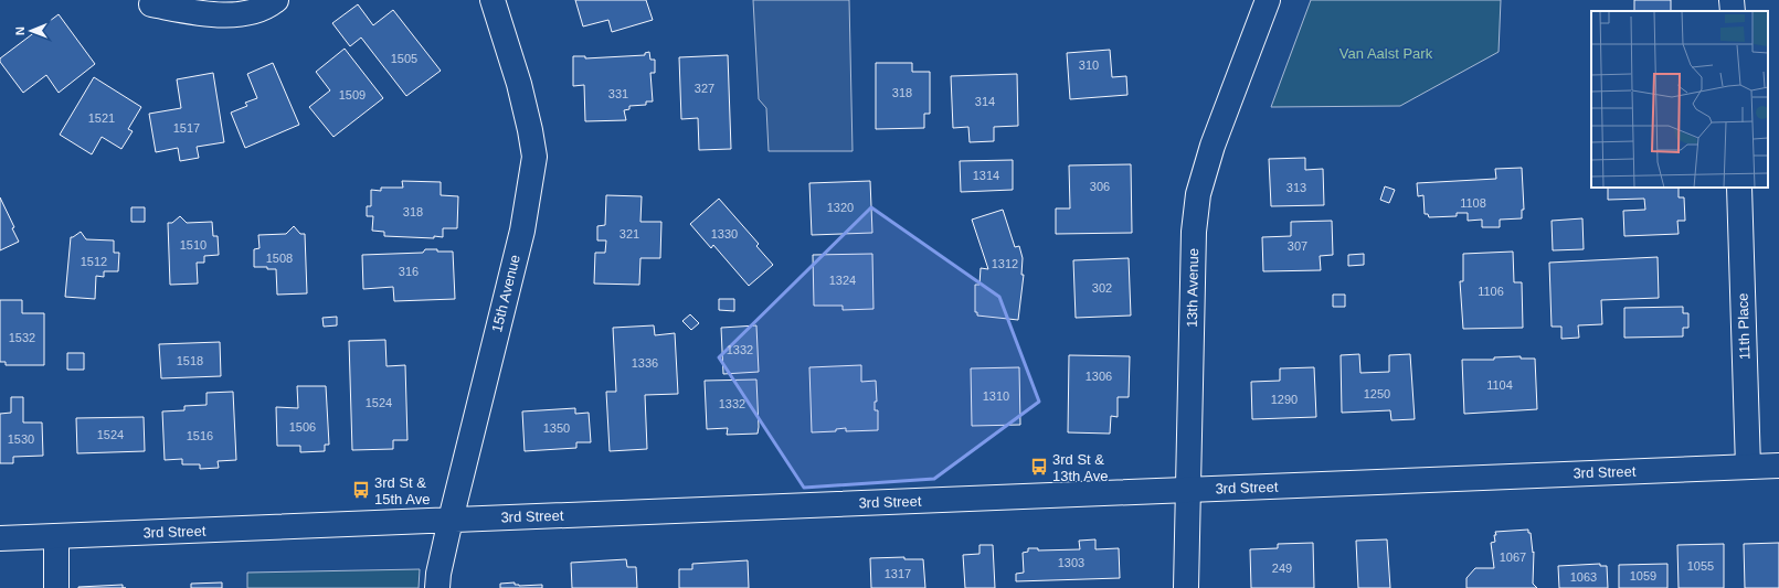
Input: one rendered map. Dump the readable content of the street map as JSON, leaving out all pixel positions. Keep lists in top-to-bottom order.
{
  "streets": {
    "street": [
      "13th Avenue",
      "15th Avenue",
      "11th Place",
      "3rd Street"
    ]
  },
  "crossings": [
    ["13th Avenue", "3rd Street"],
    ["15th Avenue", "3rd Street"],
    ["11th Place", "3rd Street"]
  ],
  "parks": ["Van Aalst Park"],
  "places": {
    "bus stop": ["3rd St & 13th Ave", "3rd St & 15th Ave"]
  },
  "house_numbers": [
    "1505",
    "310",
    "327",
    "318",
    "331",
    "1509",
    "314",
    "1521",
    "1517",
    "1314",
    "306",
    "313",
    "1108",
    "1320",
    "318",
    "321",
    "1330",
    "1510",
    "307",
    "1508",
    "1512",
    "1312",
    "316",
    "1324",
    "302",
    "1106",
    "1532",
    "1332",
    "1518",
    "1336",
    "1306",
    "1104",
    "1250",
    "1310",
    "1290",
    "1524",
    "1332",
    "1506",
    "1350",
    "1524",
    "1516",
    "1530",
    "1067",
    "1303",
    "1055",
    "249",
    "1317",
    "1059",
    "1063"
  ],
  "north": "left"
}
